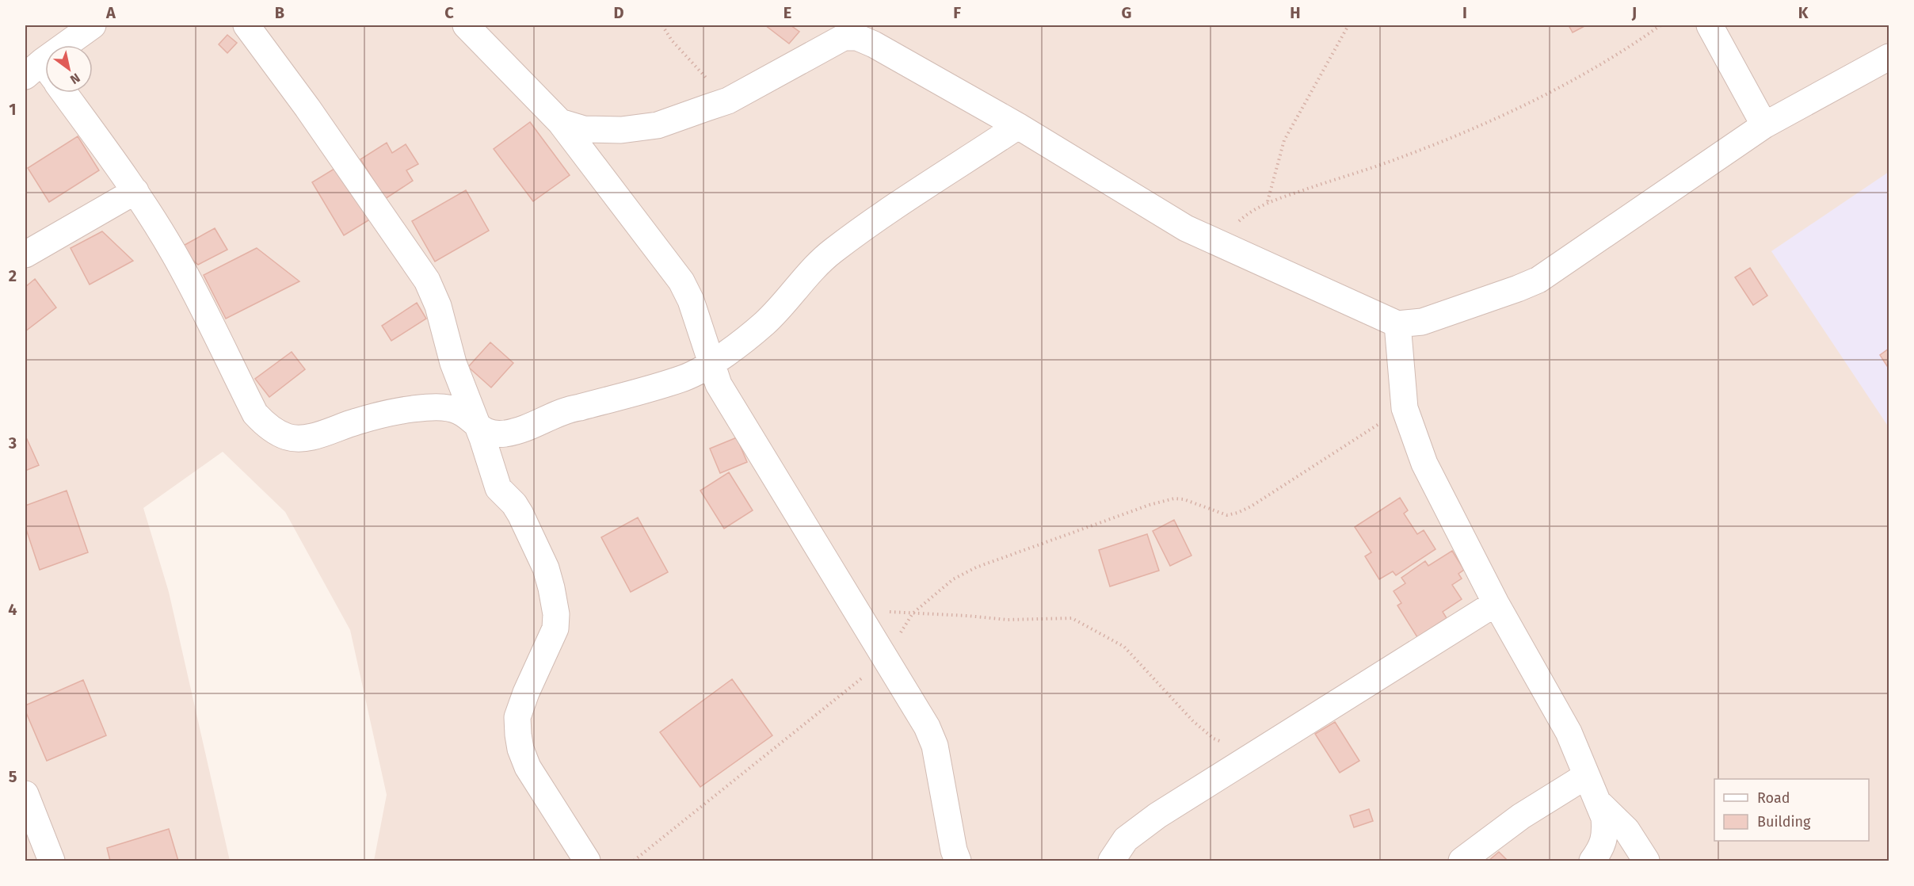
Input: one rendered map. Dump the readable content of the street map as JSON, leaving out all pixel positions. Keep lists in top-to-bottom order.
{
  "legend": ["Road", "Building"],
  "north": "bottom right",
  "grid": {
    "columns": [
      "A",
      "B",
      "C",
      "D",
      "E",
      "F",
      "G",
      "H",
      "I",
      "J",
      "K"
    ],
    "rows": [
      "1",
      "2",
      "3",
      "4",
      "5"
    ]
  }
}
